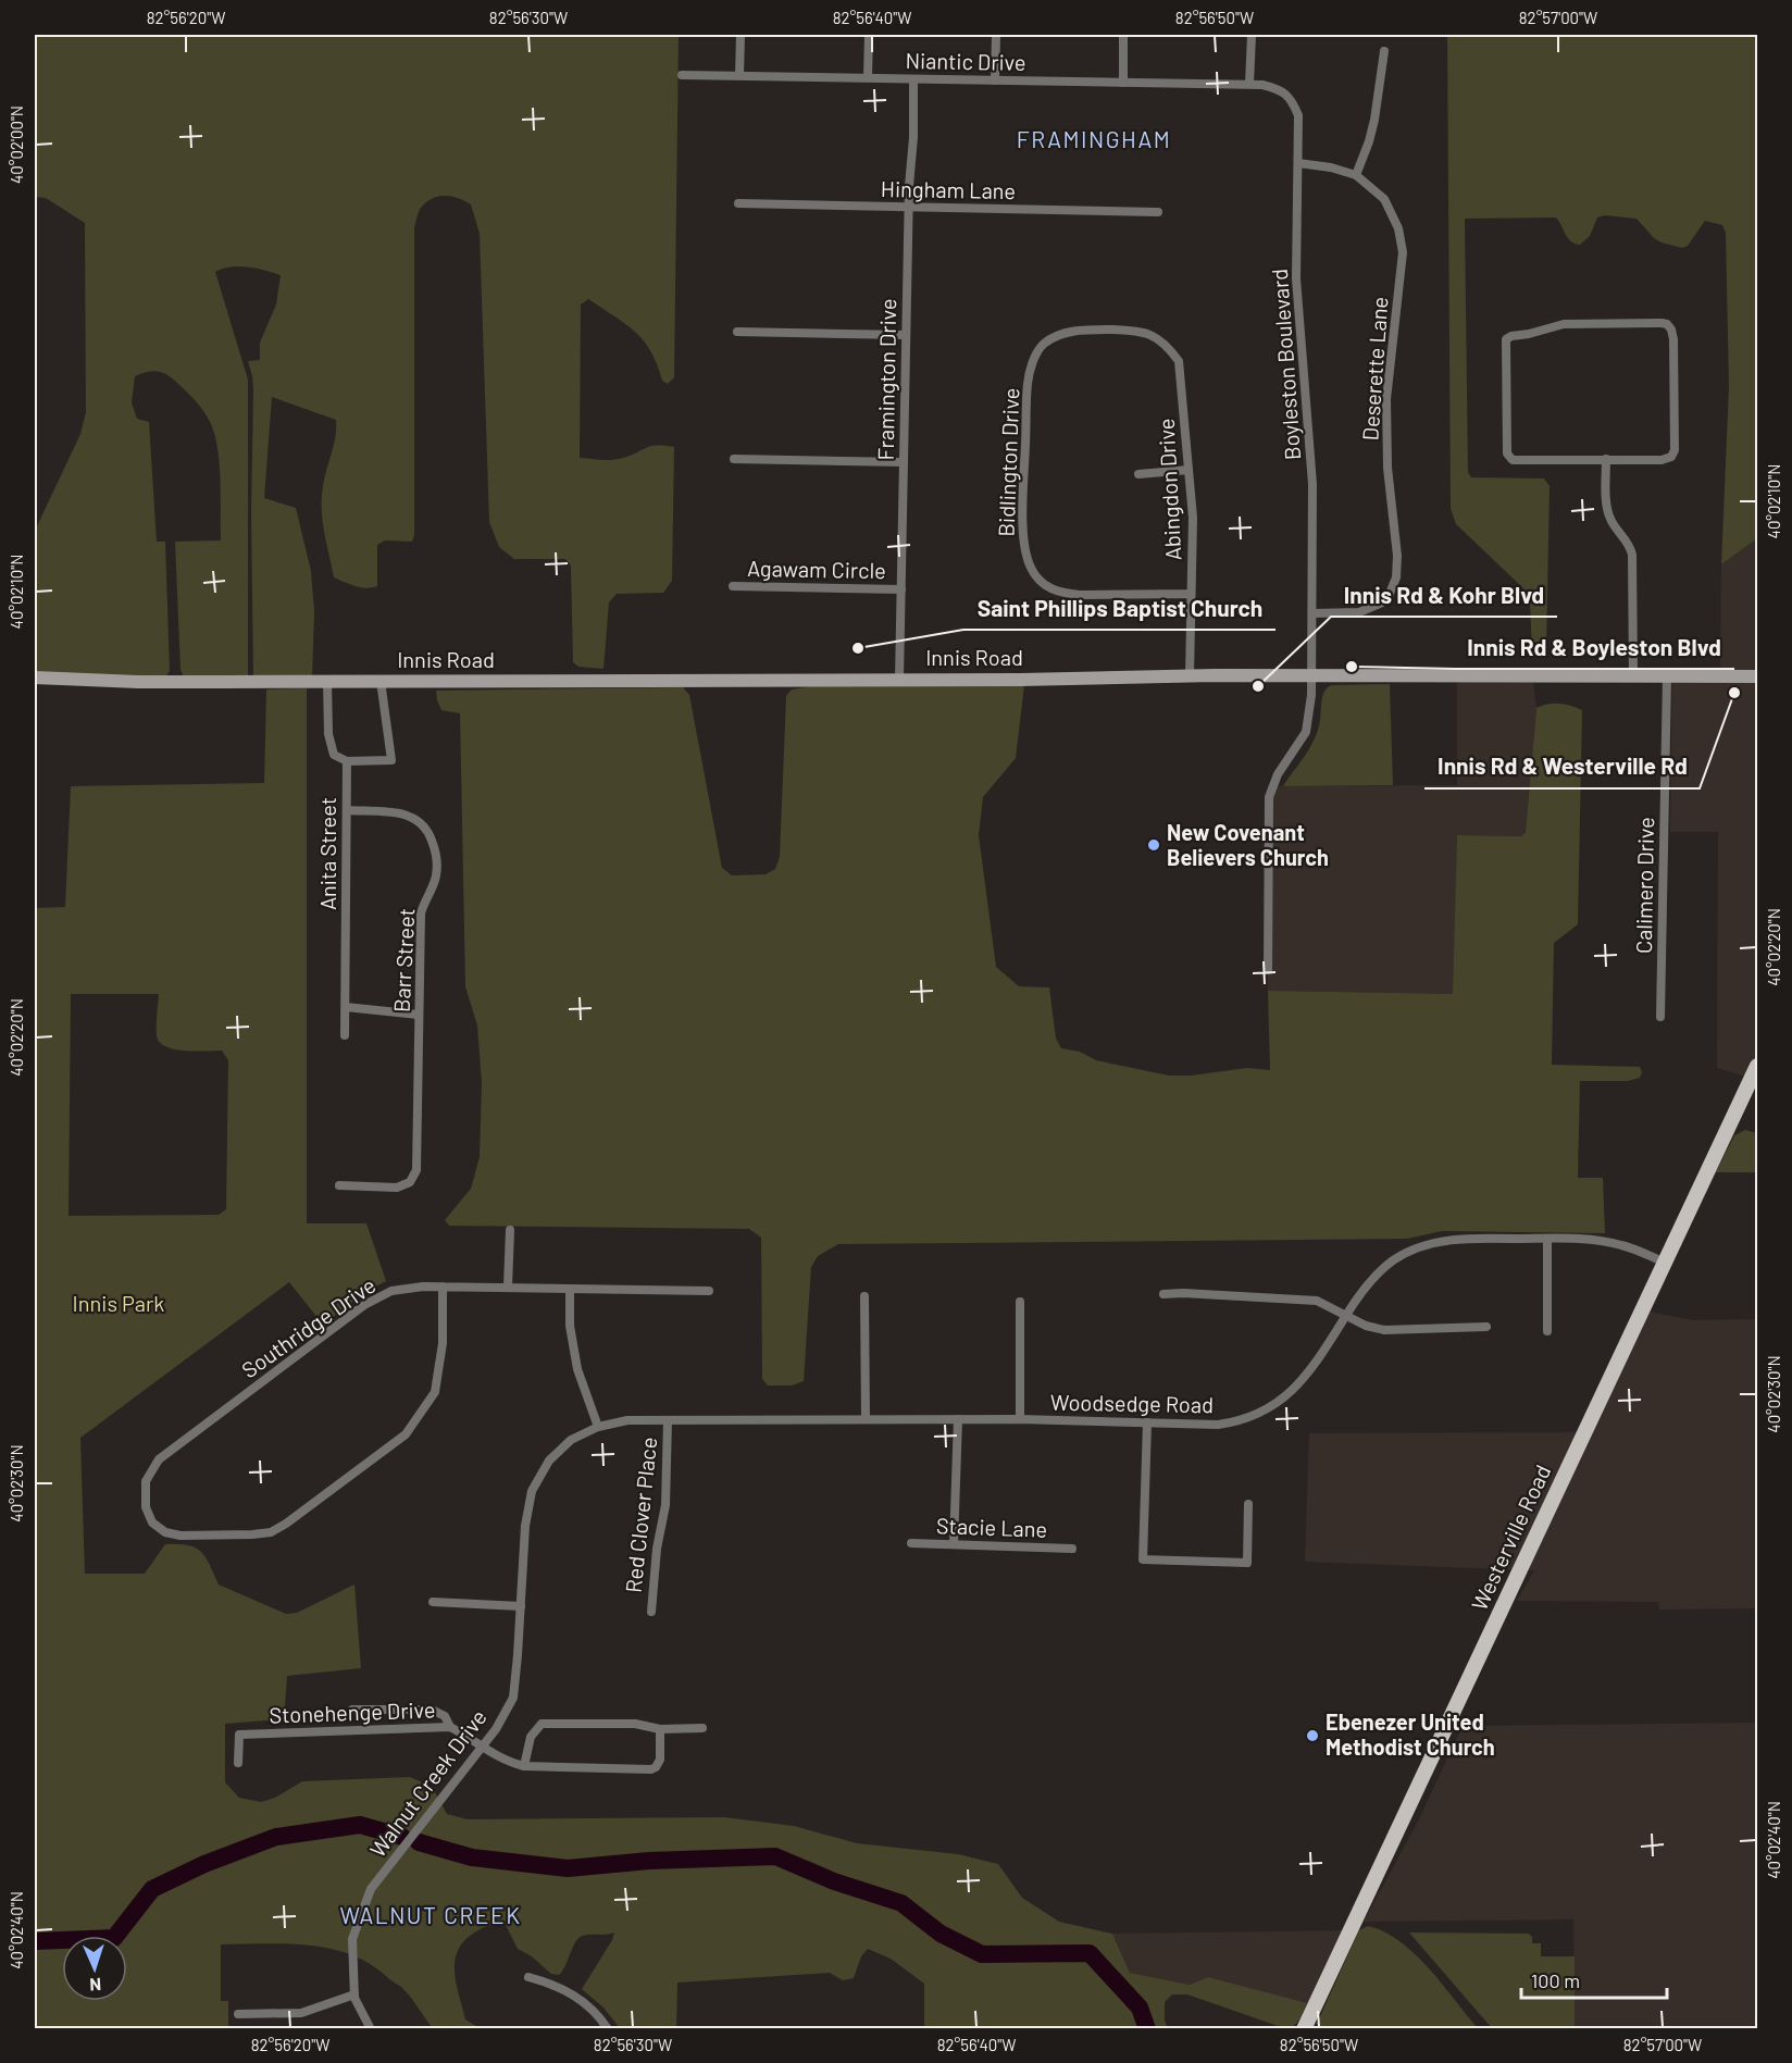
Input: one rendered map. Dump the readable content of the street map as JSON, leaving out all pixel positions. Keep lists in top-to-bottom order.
{
  "streets": {
    "main road": ["Innis Road", "Westerville Road"],
    "street": [
      "Niantic Drive",
      "Hingham Lane",
      "Boyleston Boulevard",
      "Deserette Lane",
      "Framington Drive",
      "Bidlington Drive",
      "Abingdon Drive",
      "Agawam Circle",
      "Anita Street",
      "Calimero Drive",
      "Barr Street",
      "Southridge Drive",
      "Woodsedge Road",
      "Red Clover Place",
      "Stacie Lane",
      "Stonehenge Drive",
      "Walnut Creek Drive"
    ]
  },
  "crossings": [
    ["Niantic Drive", "Boyleston Boulevard"],
    ["Niantic Drive", "Framington Drive"],
    ["Hingham Lane", "Framington Drive"],
    ["Boyleston Boulevard", "Deserette Lane"],
    ["Boyleston Boulevard", "Innis Road"],
    ["Framington Drive", "Agawam Circle"],
    ["Framington Drive", "Innis Road"],
    ["Bidlington Drive", "Abingdon Drive"],
    ["Abingdon Drive", "Innis Road"],
    ["Innis Road", "Calimero Drive"],
    ["Anita Street", "Barr Street"],
    ["Woodsedge Road", "Red Clover Place"],
    ["Woodsedge Road", "Westerville Road"],
    ["Woodsedge Road", "Walnut Creek Drive"],
    ["Stonehenge Drive", "Walnut Creek Drive"]
  ],
  "districts": ["FRAMINGHAM", "WALNUT CREEK"],
  "parks": ["Innis Park"],
  "places": [
    "Saint Phillips Baptist Church",
    "Innis Rd & Boyleston Blvd",
    "Innis Rd & Kohr Blvd",
    "Innis Rd & Westerville Rd",
    "New Covenant Believers Church",
    "Ebenezer United Methodist Church"
  ],
  "scale_bar": "100 m",
  "north": "bottom",
  "coordinates": [
    "82°56'20\"W",
    "82°56'30\"W",
    "82°56'40\"W",
    "82°56'50\"W",
    "82°57'00\"W",
    "40°02'00\"N",
    "40°02'10\"N",
    "40°02'20\"N",
    "40°02'30\"N",
    "40°02'40\"N"
  ]
}
